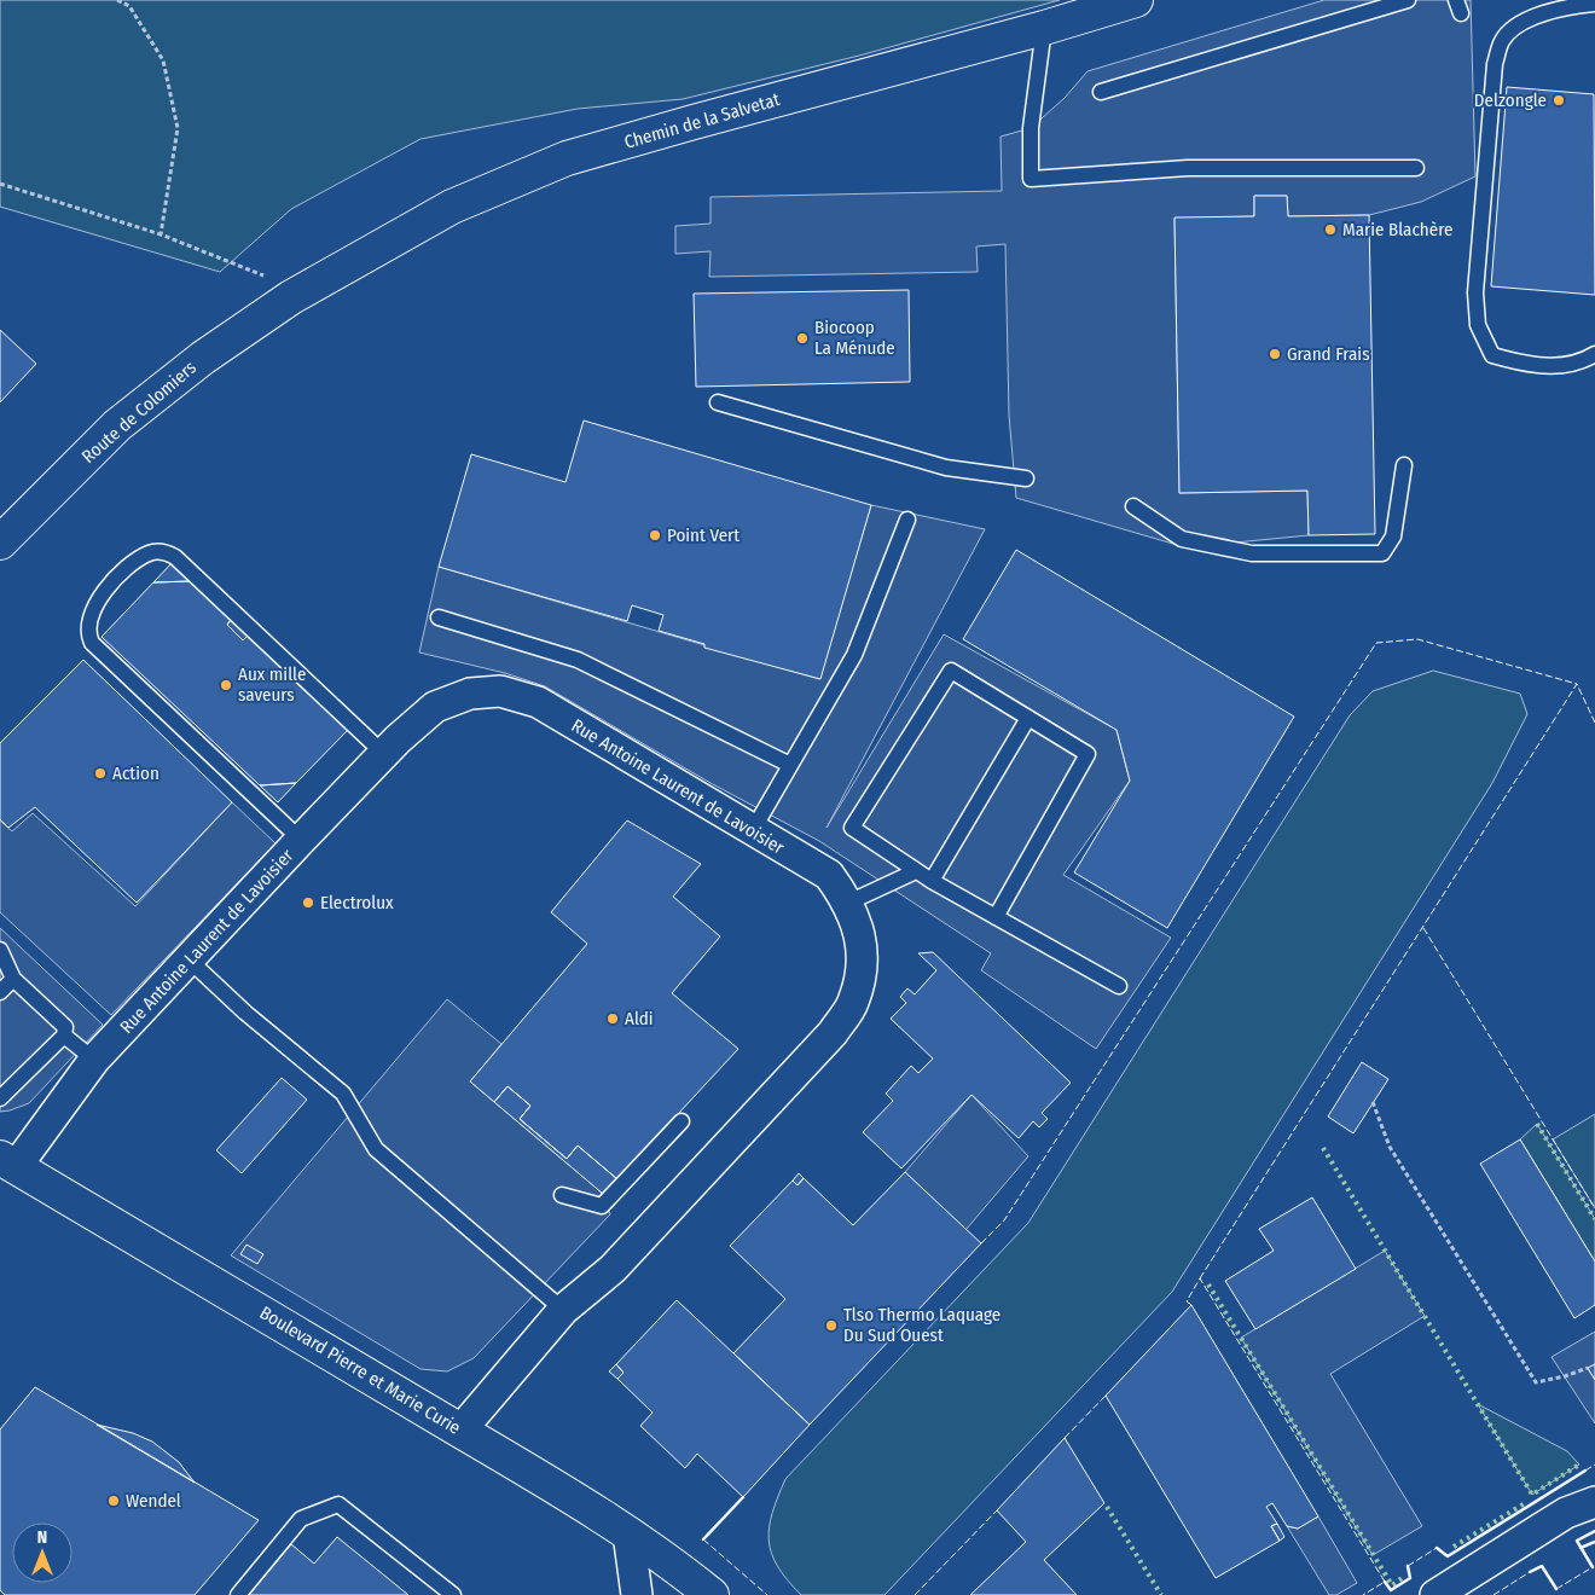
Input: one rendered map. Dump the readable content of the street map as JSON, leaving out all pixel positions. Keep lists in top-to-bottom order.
{
  "streets": {
    "main road": ["Chemin de la Salvetat", "Route de Colomiers", "Boulevard Pierre et Marie Curie"],
    "street": ["Rue Antoine Laurent de Lavoisier"]
  },
  "crossings": [
    ["Chemin de la Salvetat", "Route de Colomiers"],
    ["Rue Antoine Laurent de Lavoisier", "Boulevard Pierre et Marie Curie"]
  ],
  "places": [
    "Delzongle",
    "Marie Blachère",
    "Biocoop La Ménude",
    "Grand Frais",
    "Point Vert",
    "Aux mille saveurs",
    "Action",
    "Electrolux",
    "Aldi",
    "Tlso Thermo Laquage Du Sud Ouest",
    "Wendel"
  ],
  "north": "top"
}
